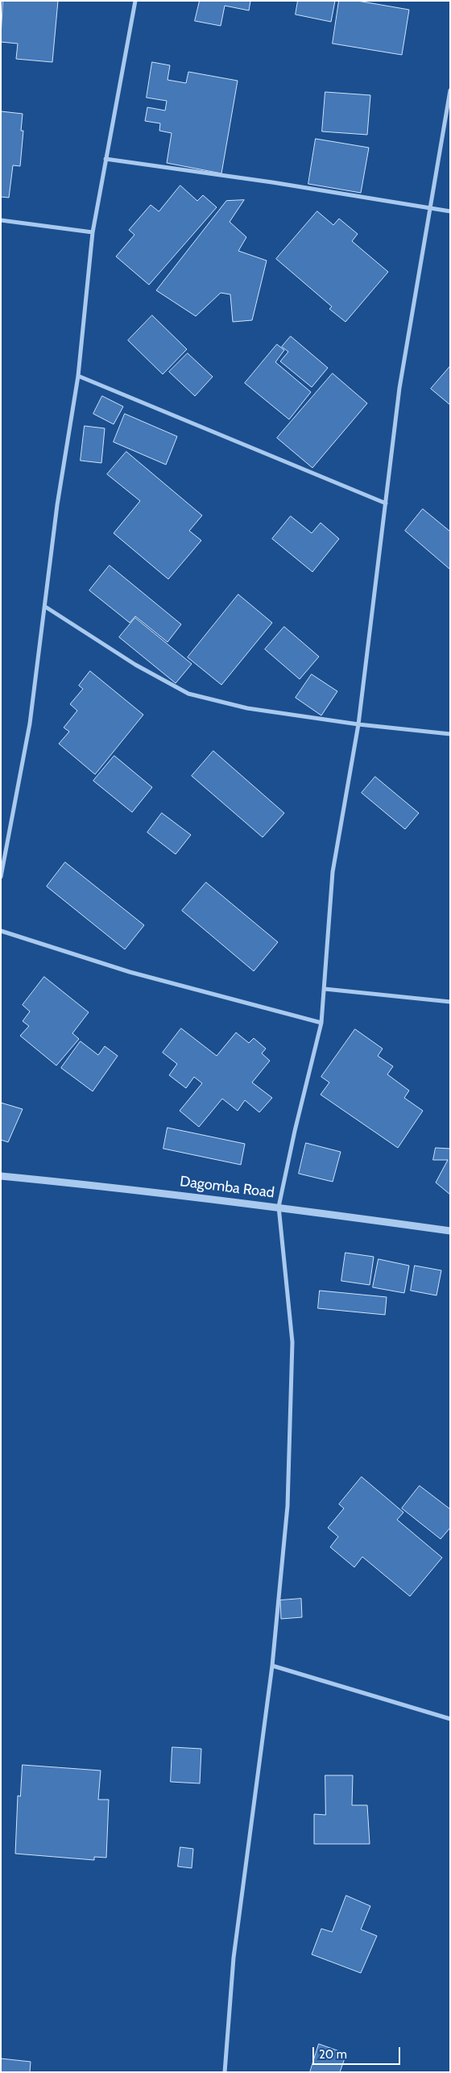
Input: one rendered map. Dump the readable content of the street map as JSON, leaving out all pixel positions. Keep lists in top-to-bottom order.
{
  "streets": {
    "street": ["Dagomba Road"]
  },
  "scale_bar": "20 m"
}
